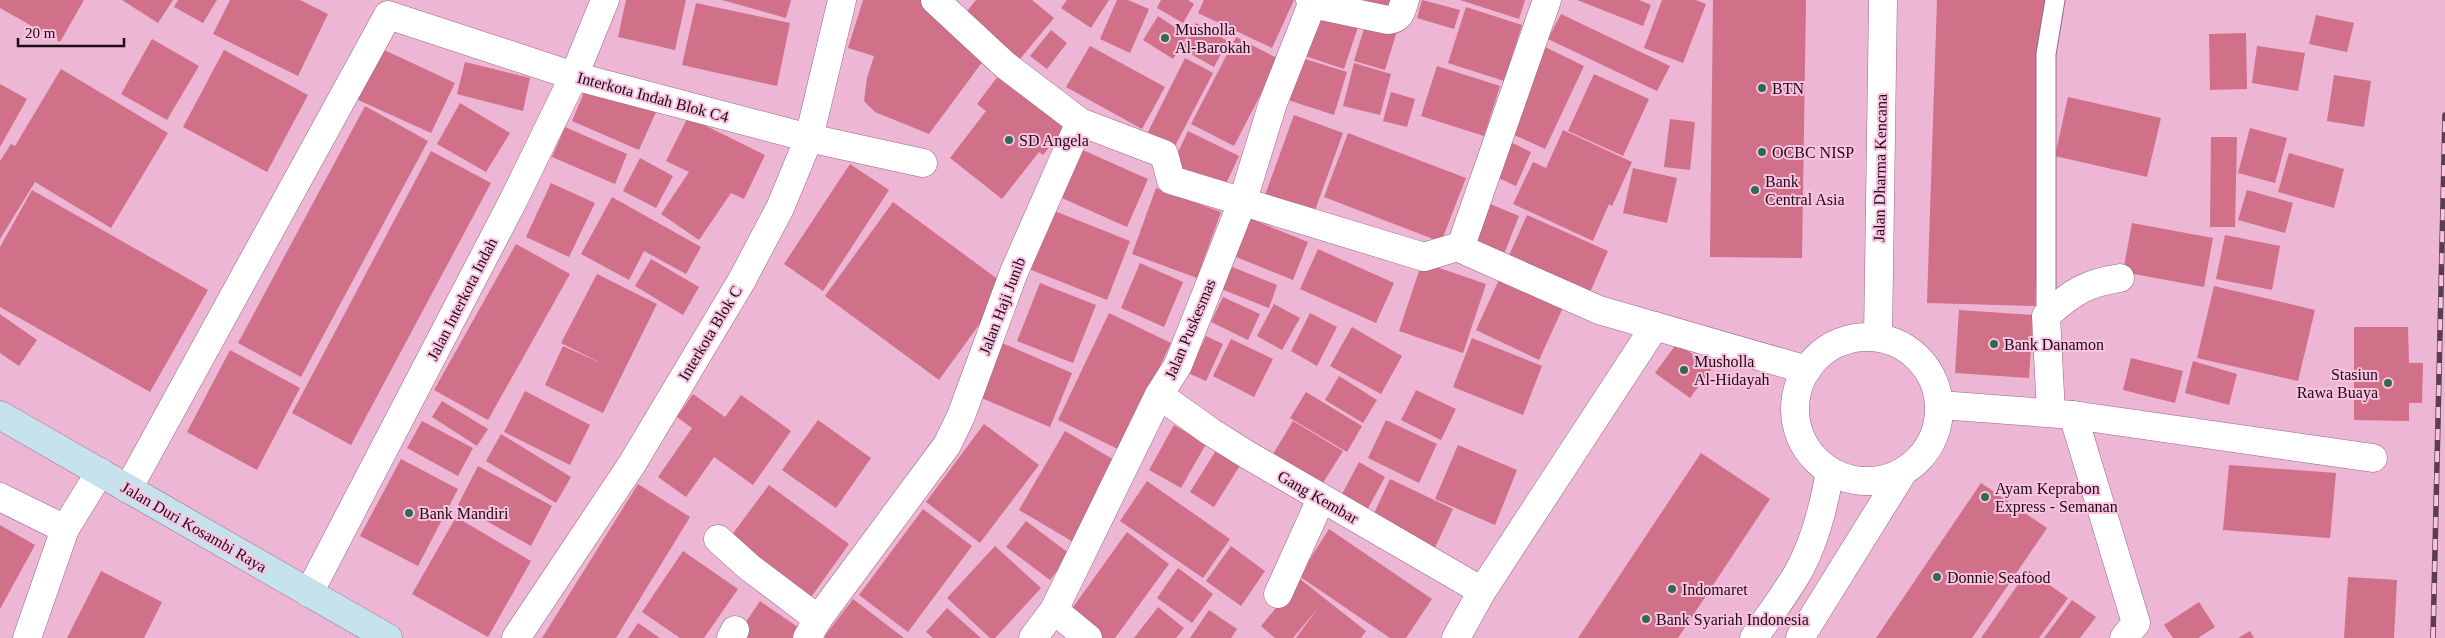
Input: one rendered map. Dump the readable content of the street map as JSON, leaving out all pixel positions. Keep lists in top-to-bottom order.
{
  "streets": {
    "main road": ["Jalan Duri Kosambi Raya"],
    "street": [
      "Interkota Indah Blok C4",
      "Jalan Dharma Kencana",
      "Jalan Interkota Indah",
      "Jalan Haji Junib",
      "Jalan Puskesmas",
      "Interkota Blok C",
      "Gang Kembar"
    ]
  },
  "crossings": [
    ["Interkota Indah Blok C4", "Jalan Interkota Indah"],
    ["Interkota Indah Blok C4", "Interkota Blok C"],
    ["Interkota Indah Blok C4", "Jalan Duri Kosambi Raya"],
    ["Jalan Interkota Indah", "Jalan Duri Kosambi Raya"],
    ["Jalan Puskesmas", "Gang Kembar"]
  ],
  "places": [
    "Musholla Al-Barokah",
    "BTN",
    "SD Angela",
    "OCBC NISP",
    "Bank Central Asia",
    "Bank Danamon",
    "Musholla Al-Hidayah",
    "Stasiun Rawa Buaya",
    "Ayam Keprabon Express - Semanan",
    "Bank Mandiri",
    "Donnie Seafood",
    "Indomaret",
    "Bank Syariah Indonesia"
  ],
  "scale_bar": "20 m"
}
